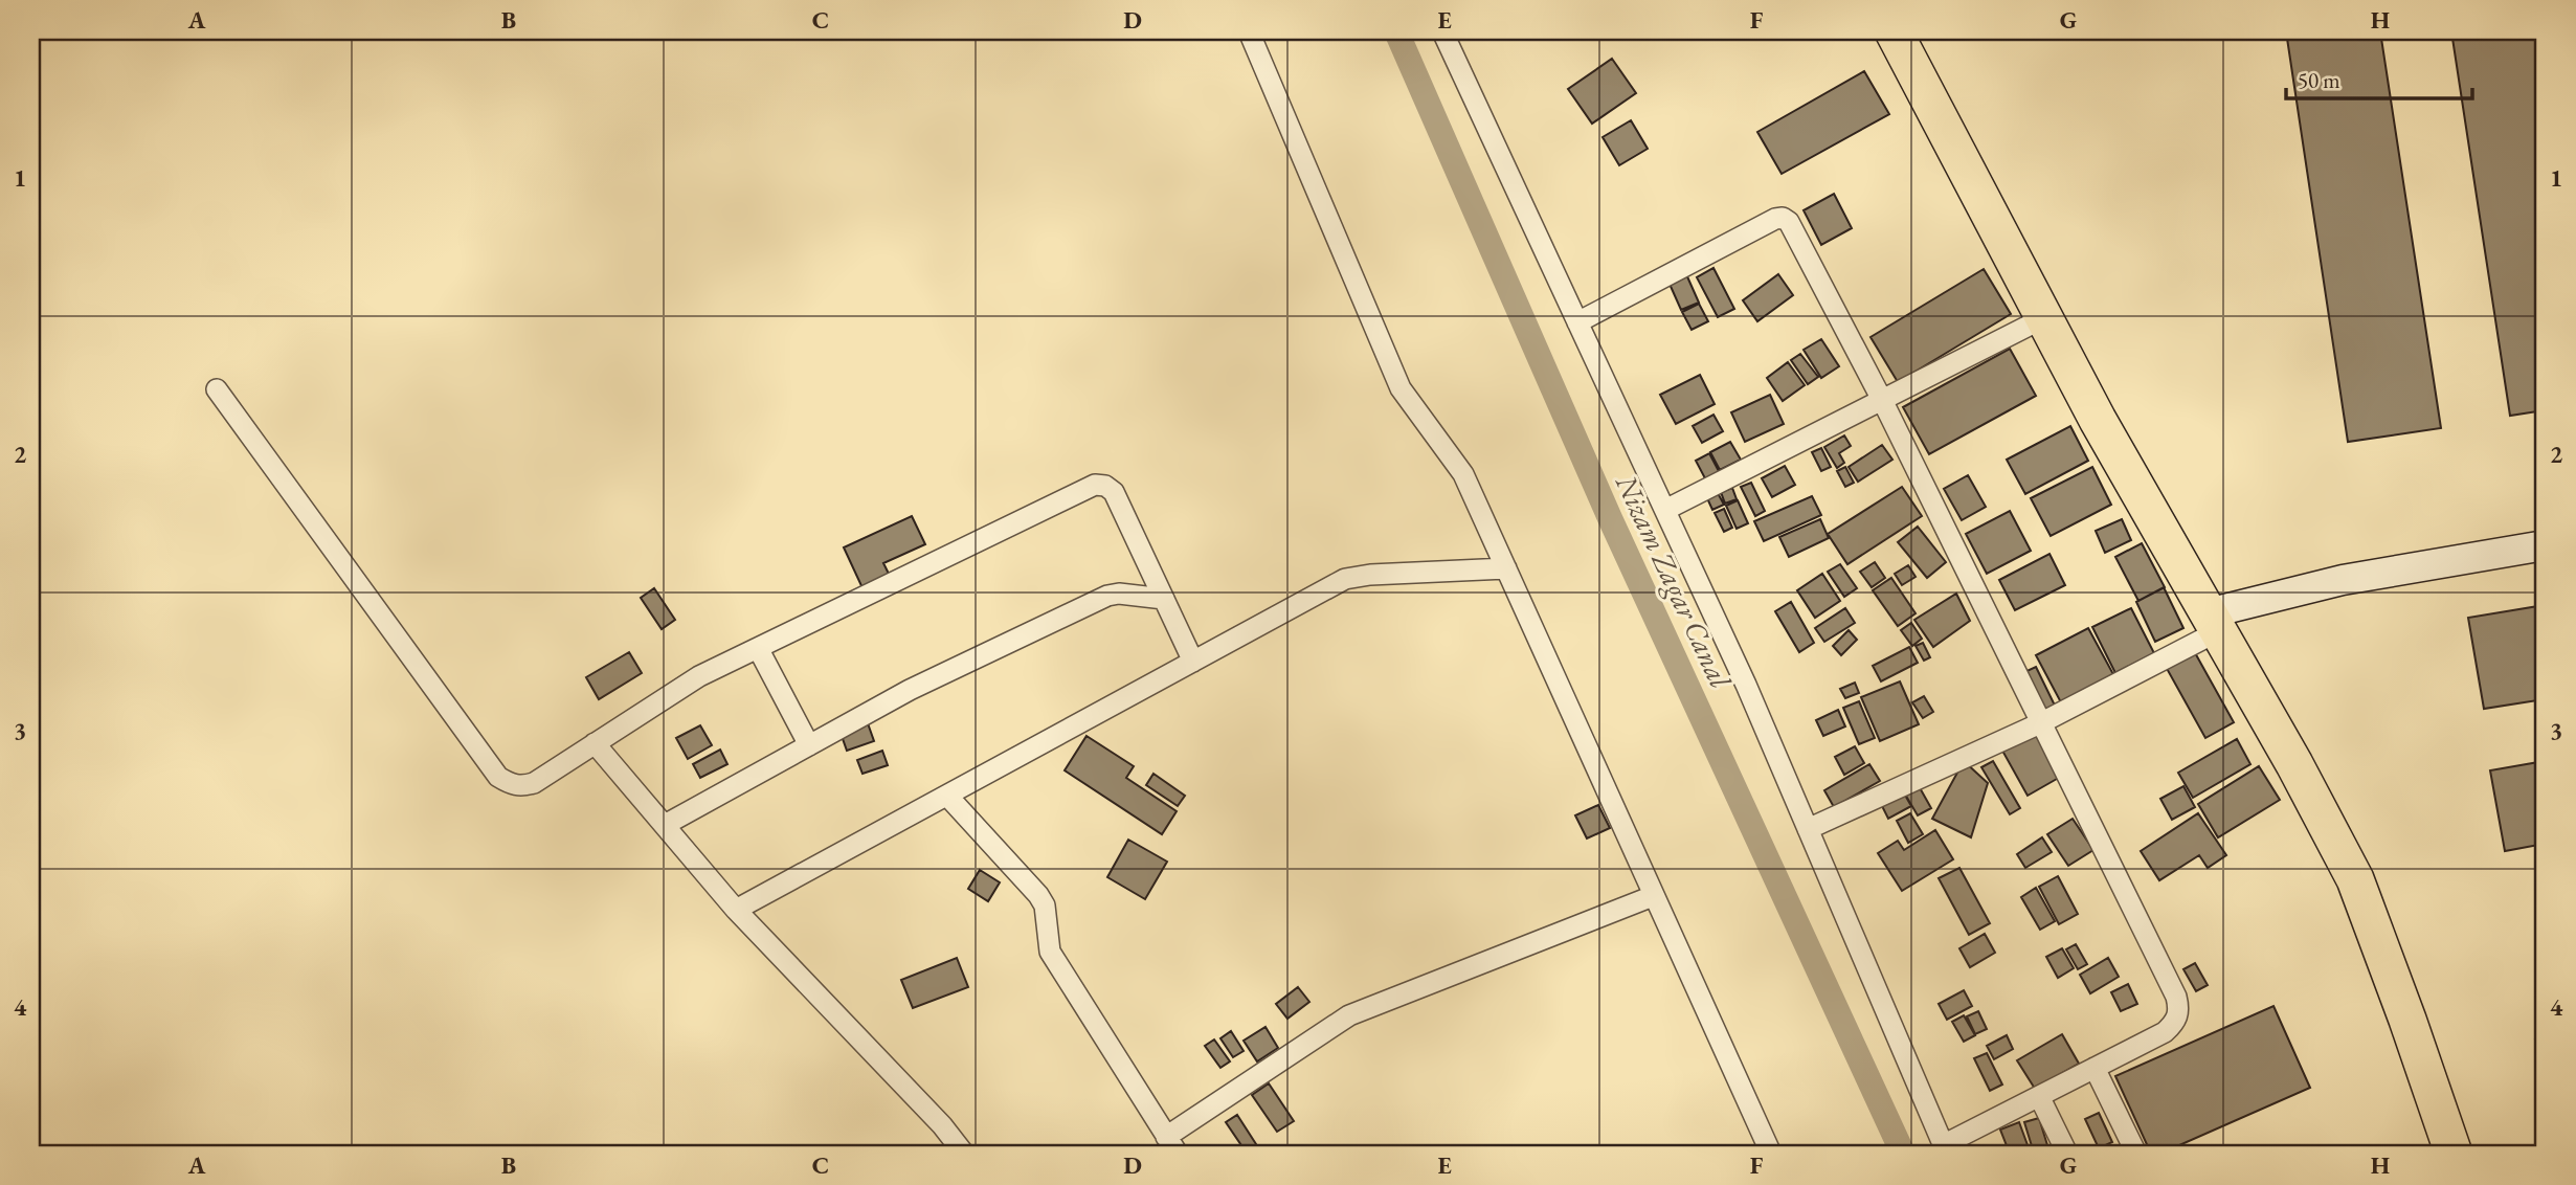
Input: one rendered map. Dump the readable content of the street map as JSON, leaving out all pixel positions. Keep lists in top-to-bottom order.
{
  "water": ["Nizam Zagar Canal"],
  "scale_bar": "50 m",
  "grid": {
    "columns": [
      "A",
      "B",
      "C",
      "D",
      "E",
      "F",
      "G",
      "H"
    ],
    "rows": [
      "1",
      "2",
      "3",
      "4"
    ]
  }
}
